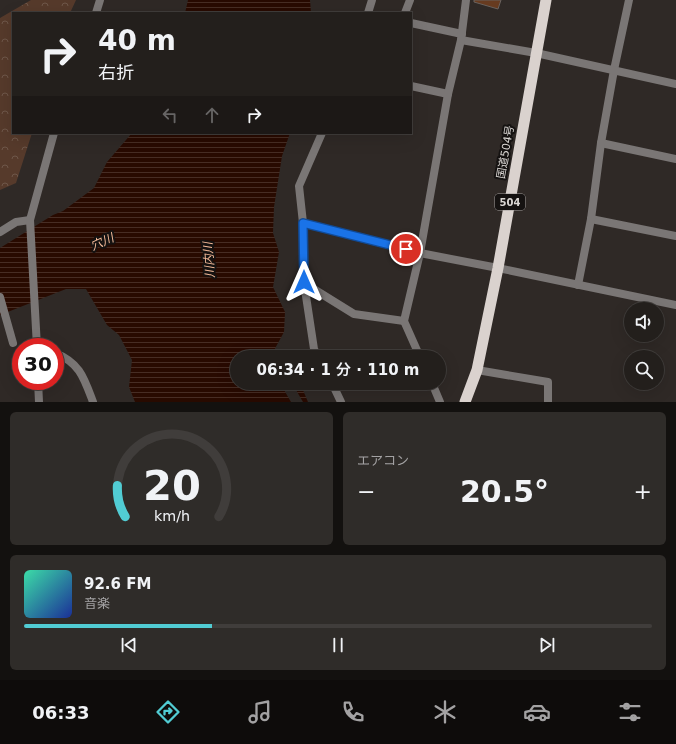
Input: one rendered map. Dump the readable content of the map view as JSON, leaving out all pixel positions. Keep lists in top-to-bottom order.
{
  "streets": {
    "highway": ["国道504号", "504"]
  },
  "water": ["穴川", "川内川"],
  "page": {
    "turn": ["40 m", "右折"],
    "limit": "30",
    "trip": "06:34 · 1 分 · 110 m",
    "tile": "エアコン",
    "heat": ["−", "20.5°", "+"],
    "song": ["92.6 FM", "音楽"],
    "tabs": "06:33",
    "gauge": ["20", "km/h"]
  }
}
